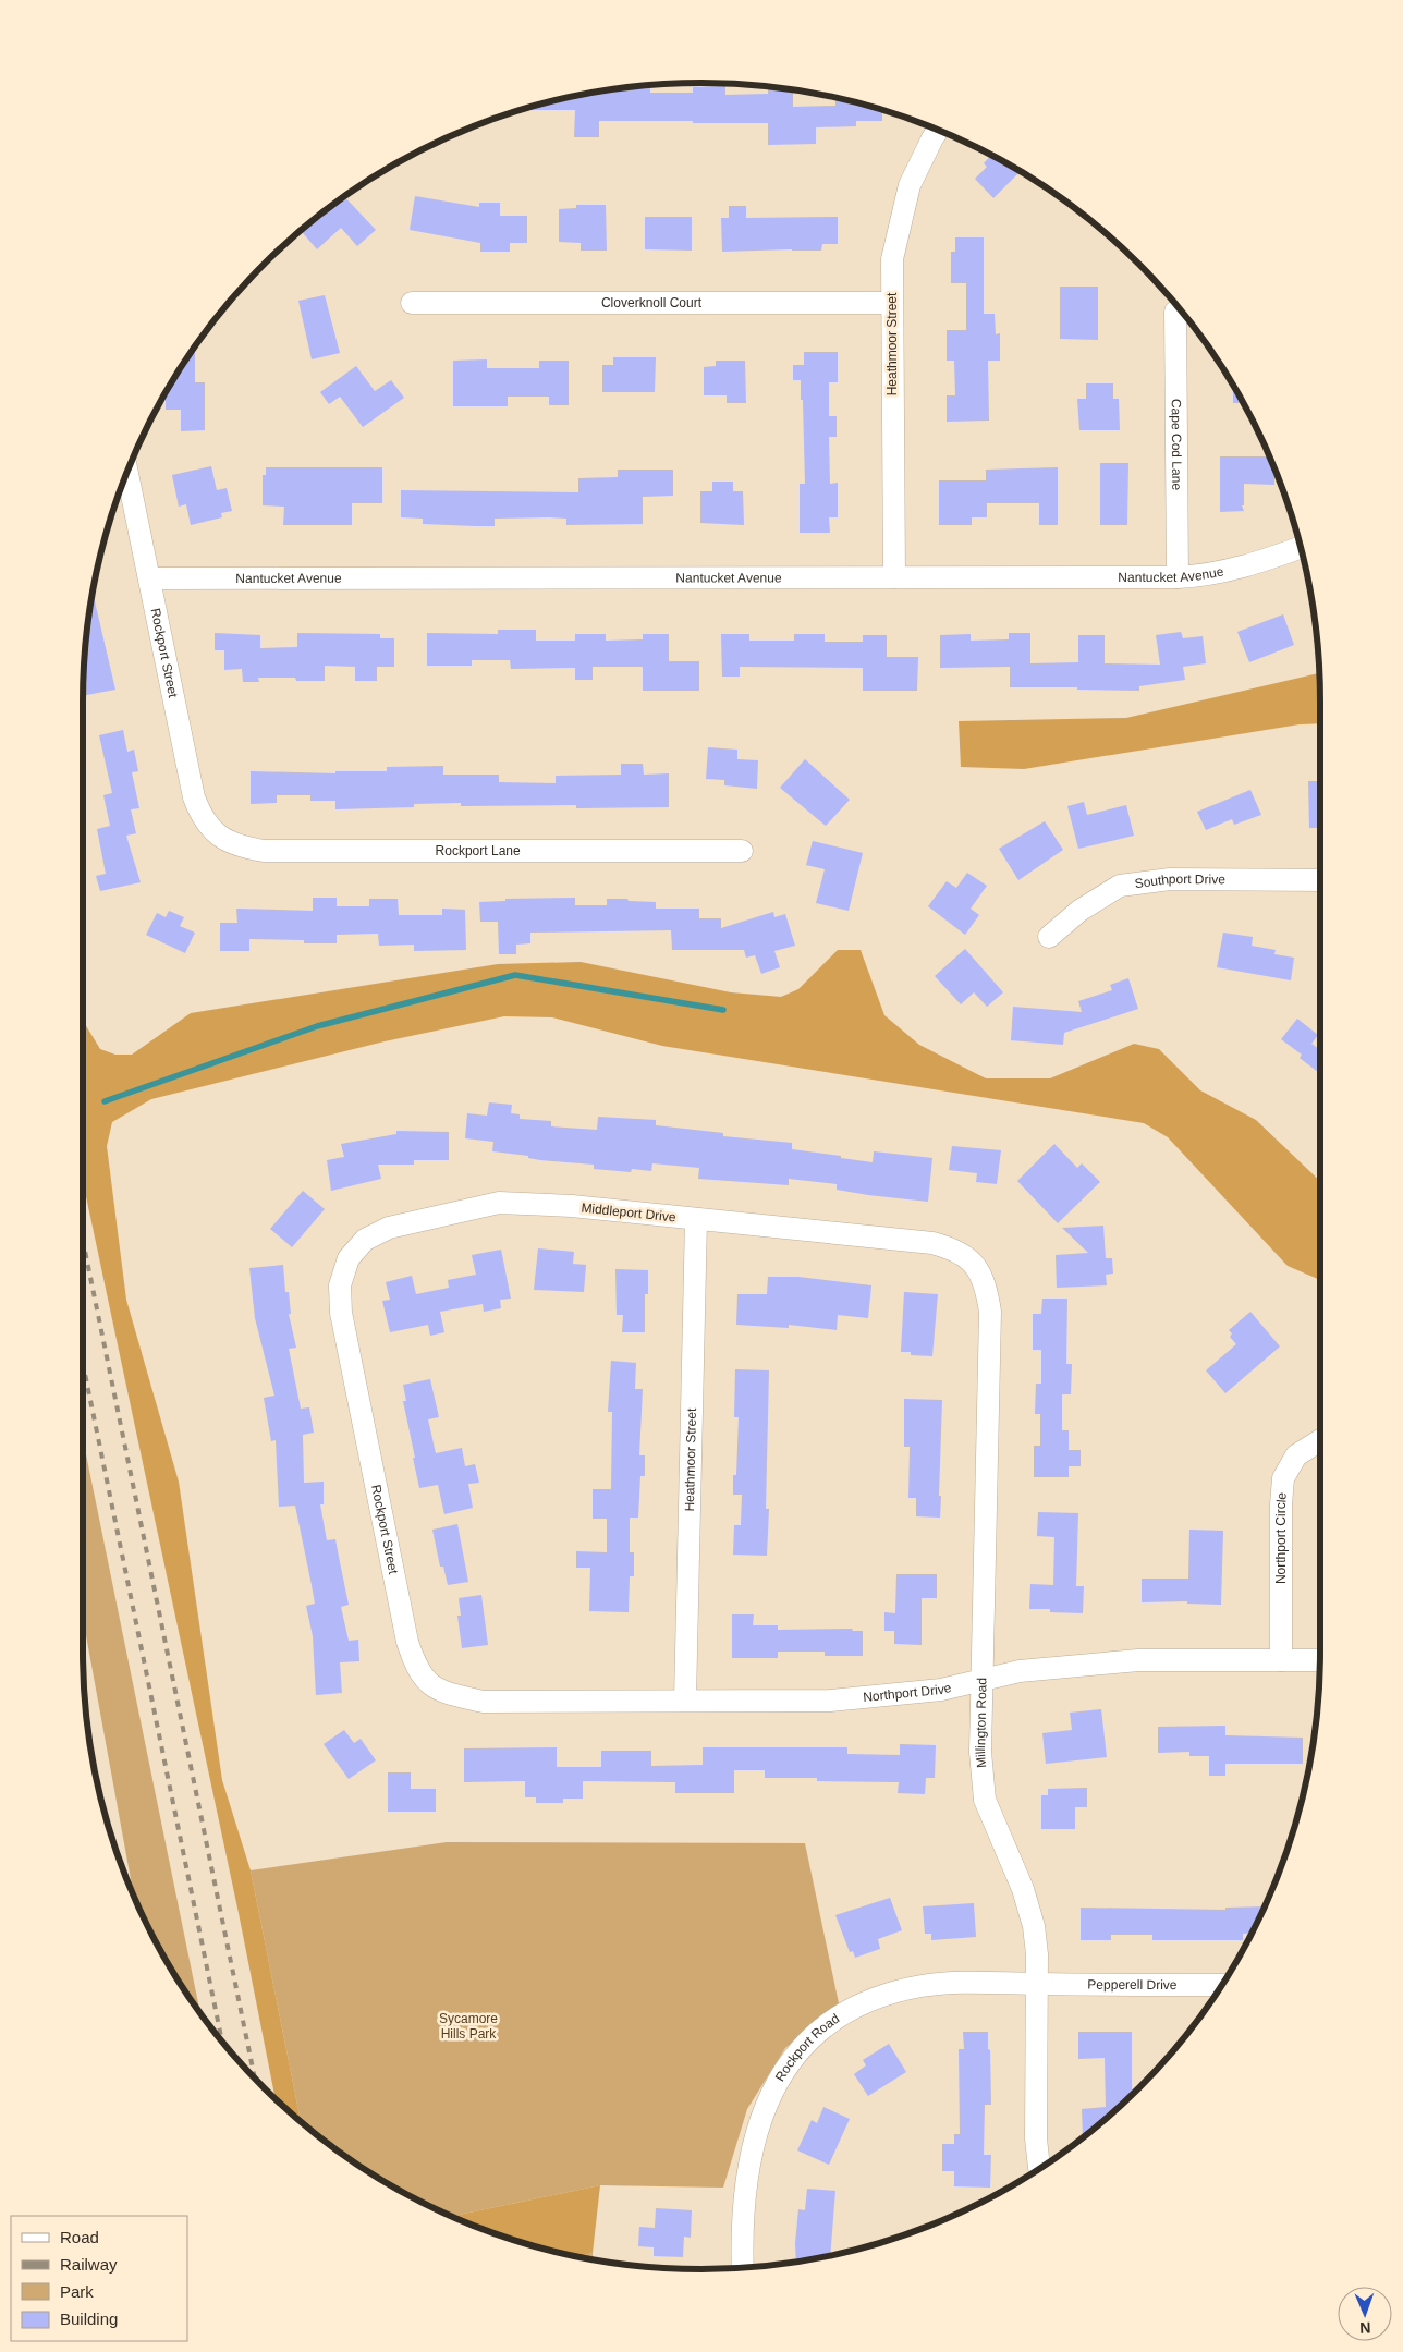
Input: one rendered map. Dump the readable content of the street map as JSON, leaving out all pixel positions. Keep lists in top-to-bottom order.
{
  "streets": {
    "street": [
      "Cloverknoll Court",
      "Heathmoor Street",
      "Cape Cod Lane",
      "Nantucket Avenue",
      "Rockport Street",
      "Rockport Lane",
      "Southport Drive",
      "Middleport Drive",
      "Northport Circle",
      "Northport Drive",
      "Millington Road",
      "Pepperell Drive",
      "Rockport Road"
    ]
  },
  "crossings": [
    ["Cloverknoll Court", "Heathmoor Street"],
    ["Heathmoor Street", "Nantucket Avenue"],
    ["Heathmoor Street", "Middleport Drive"],
    ["Heathmoor Street", "Northport Drive"],
    ["Cape Cod Lane", "Nantucket Avenue"],
    ["Nantucket Avenue", "Rockport Street"],
    ["Rockport Street", "Rockport Lane"],
    ["Rockport Street", "Middleport Drive"],
    ["Rockport Street", "Northport Drive"],
    ["Middleport Drive", "Millington Road"],
    ["Northport Circle", "Northport Drive"],
    ["Northport Drive", "Millington Road"],
    ["Millington Road", "Pepperell Drive"],
    ["Millington Road", "Rockport Road"],
    ["Pepperell Drive", "Rockport Road"]
  ],
  "parks": ["Sycamore Hills Park"],
  "legend": [
    "Road",
    "Railway",
    "Park",
    "Building"
  ],
  "north": "bottom"
}
